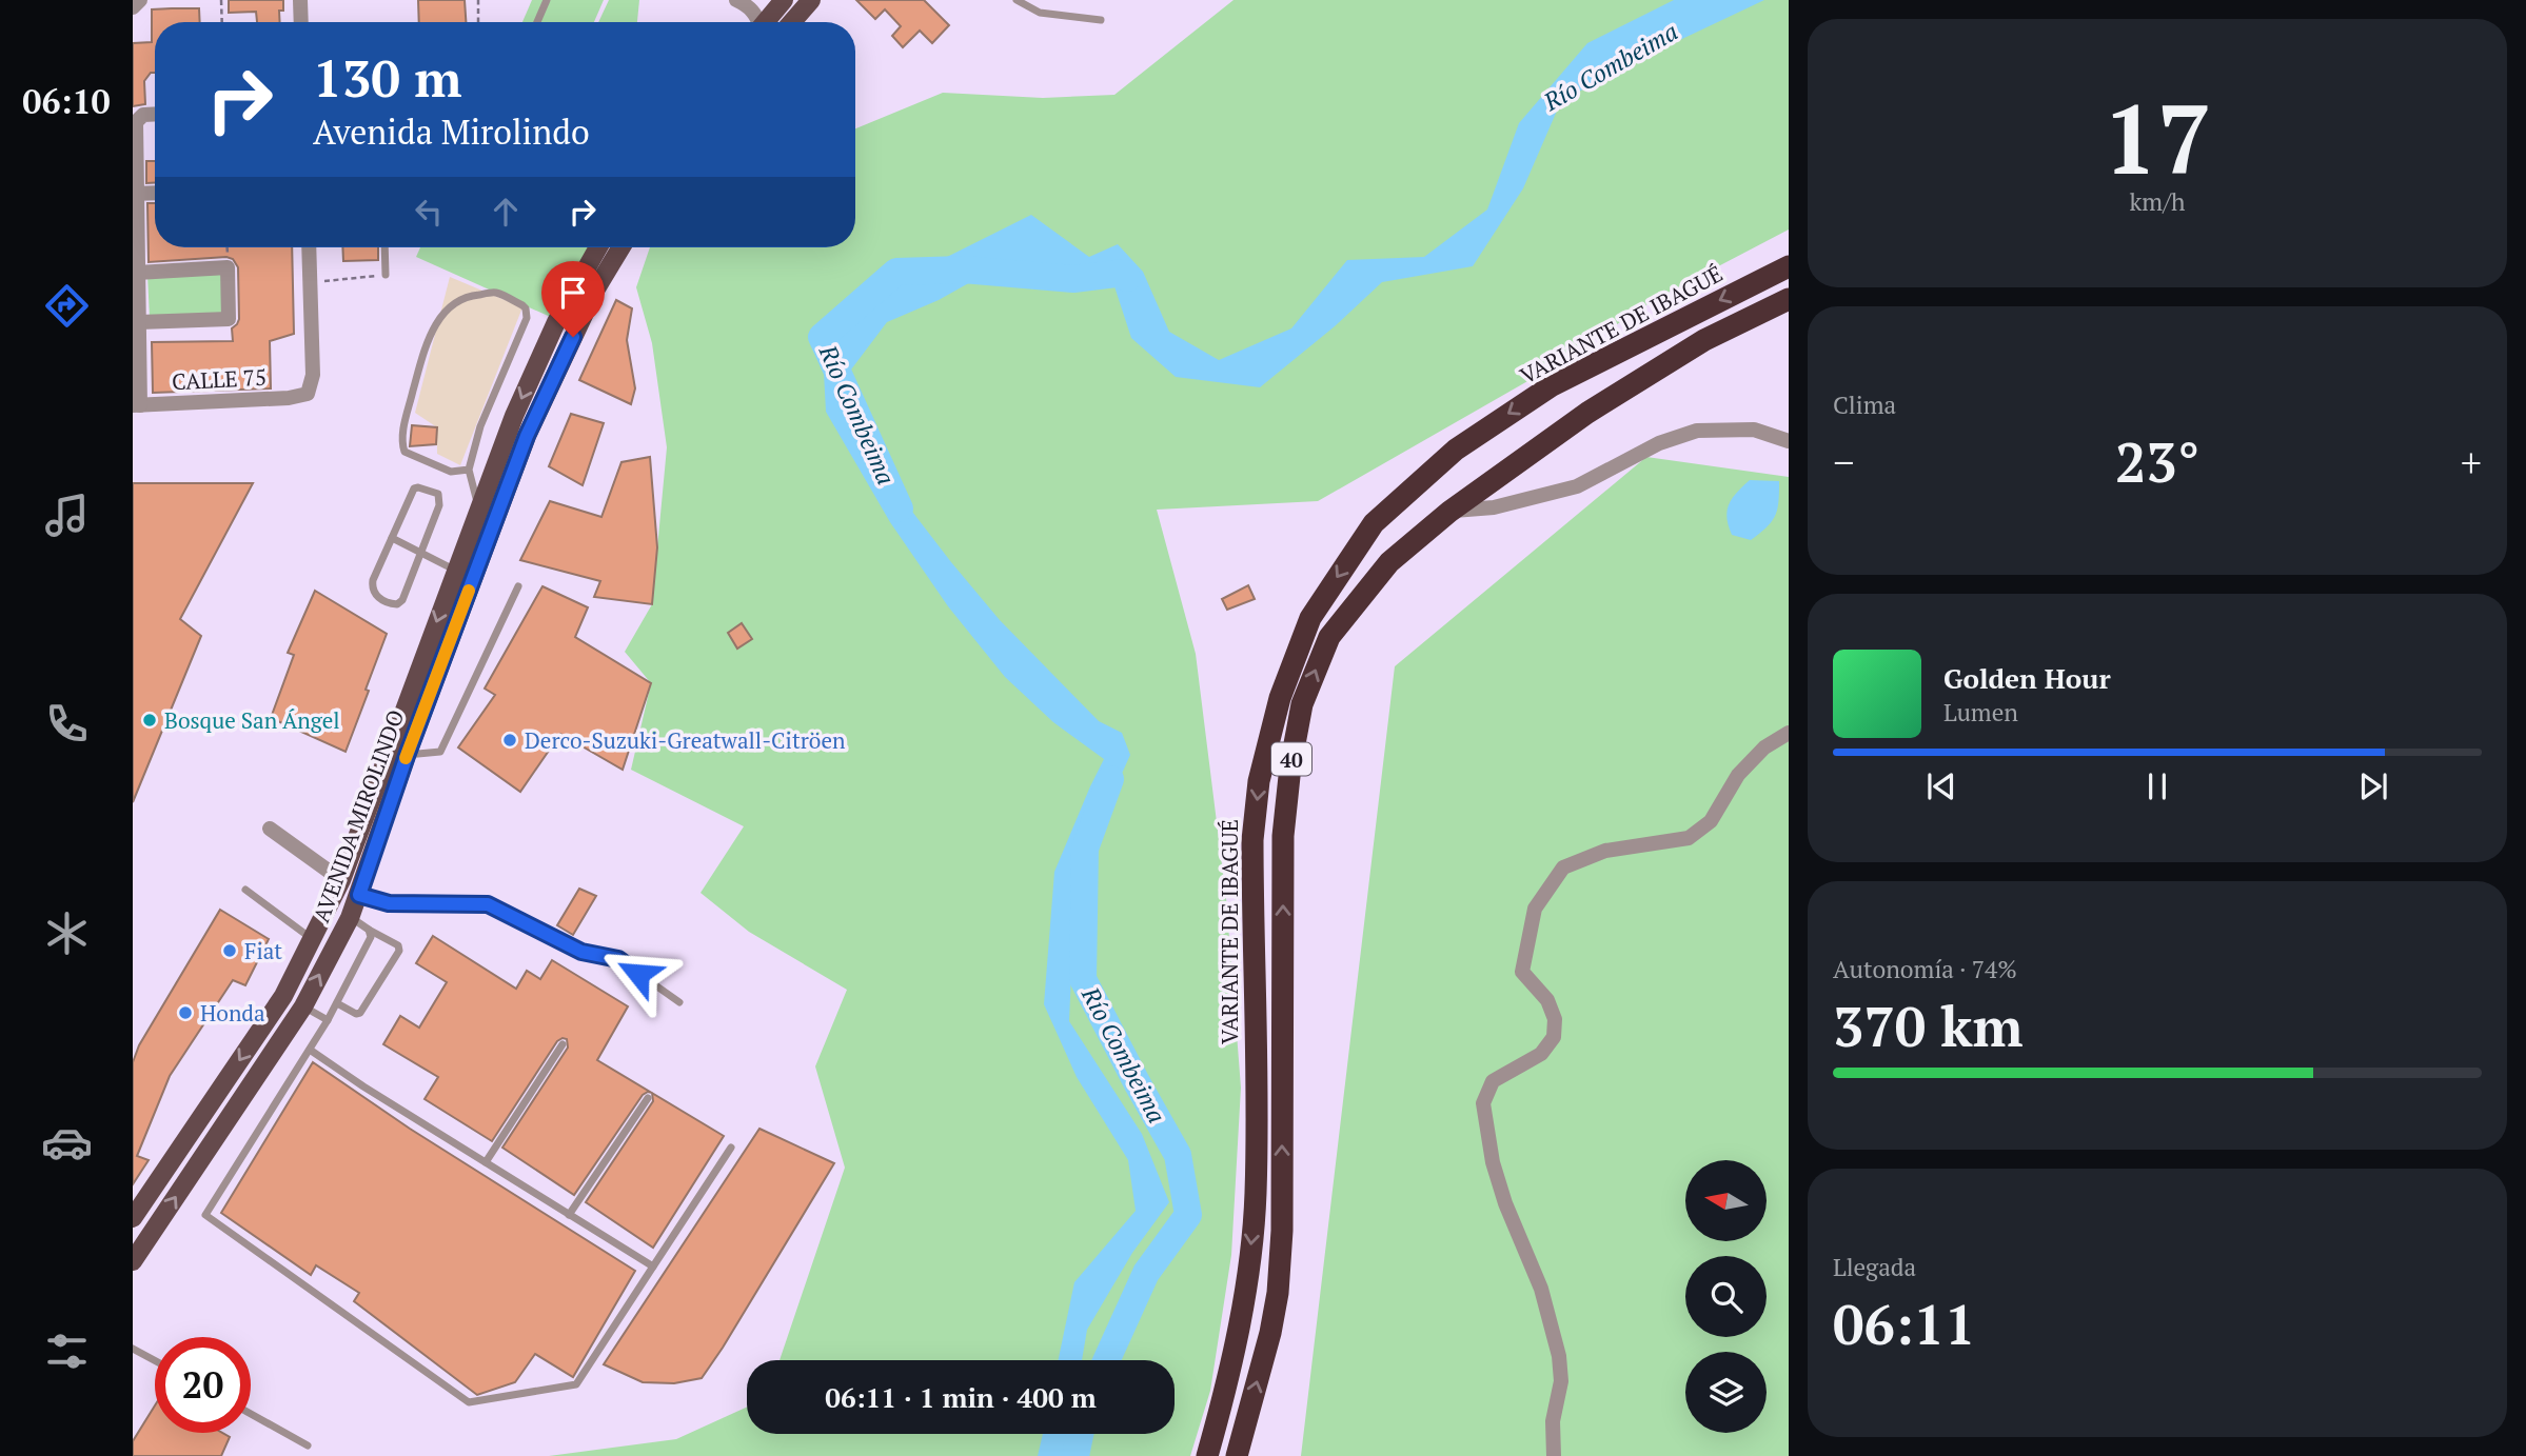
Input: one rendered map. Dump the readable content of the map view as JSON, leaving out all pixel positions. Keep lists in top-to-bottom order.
{
  "streets": {
    "highway": ["VARIANTE DE IBAGUÉ", "40"],
    "main road": ["AVENIDA MIROLINDO"],
    "street": ["CALLE 75"]
  },
  "water": ["Río Combeima"],
  "places": [
    "Bosque San Ángel",
    "Derco-Suzuki-Greatwall-Citröen",
    "Fiat",
    "Honda"
  ],
  "north": "left",
  "page": {
    "tabs": "06:10",
    "tile": [
      ["17", "km/h"],
      "Clima",
      ["Autonomía · 74%", "370 km"],
      ["Llegada", "06:11"]
    ],
    "turn": ["130 m", "Avenida Mirolindo"],
    "heat": ["−", "23°", "+"],
    "song": ["Golden Hour", "Lumen"],
    "limit": "20",
    "trip": "06:11 · 1 min · 400 m"
  }
}
